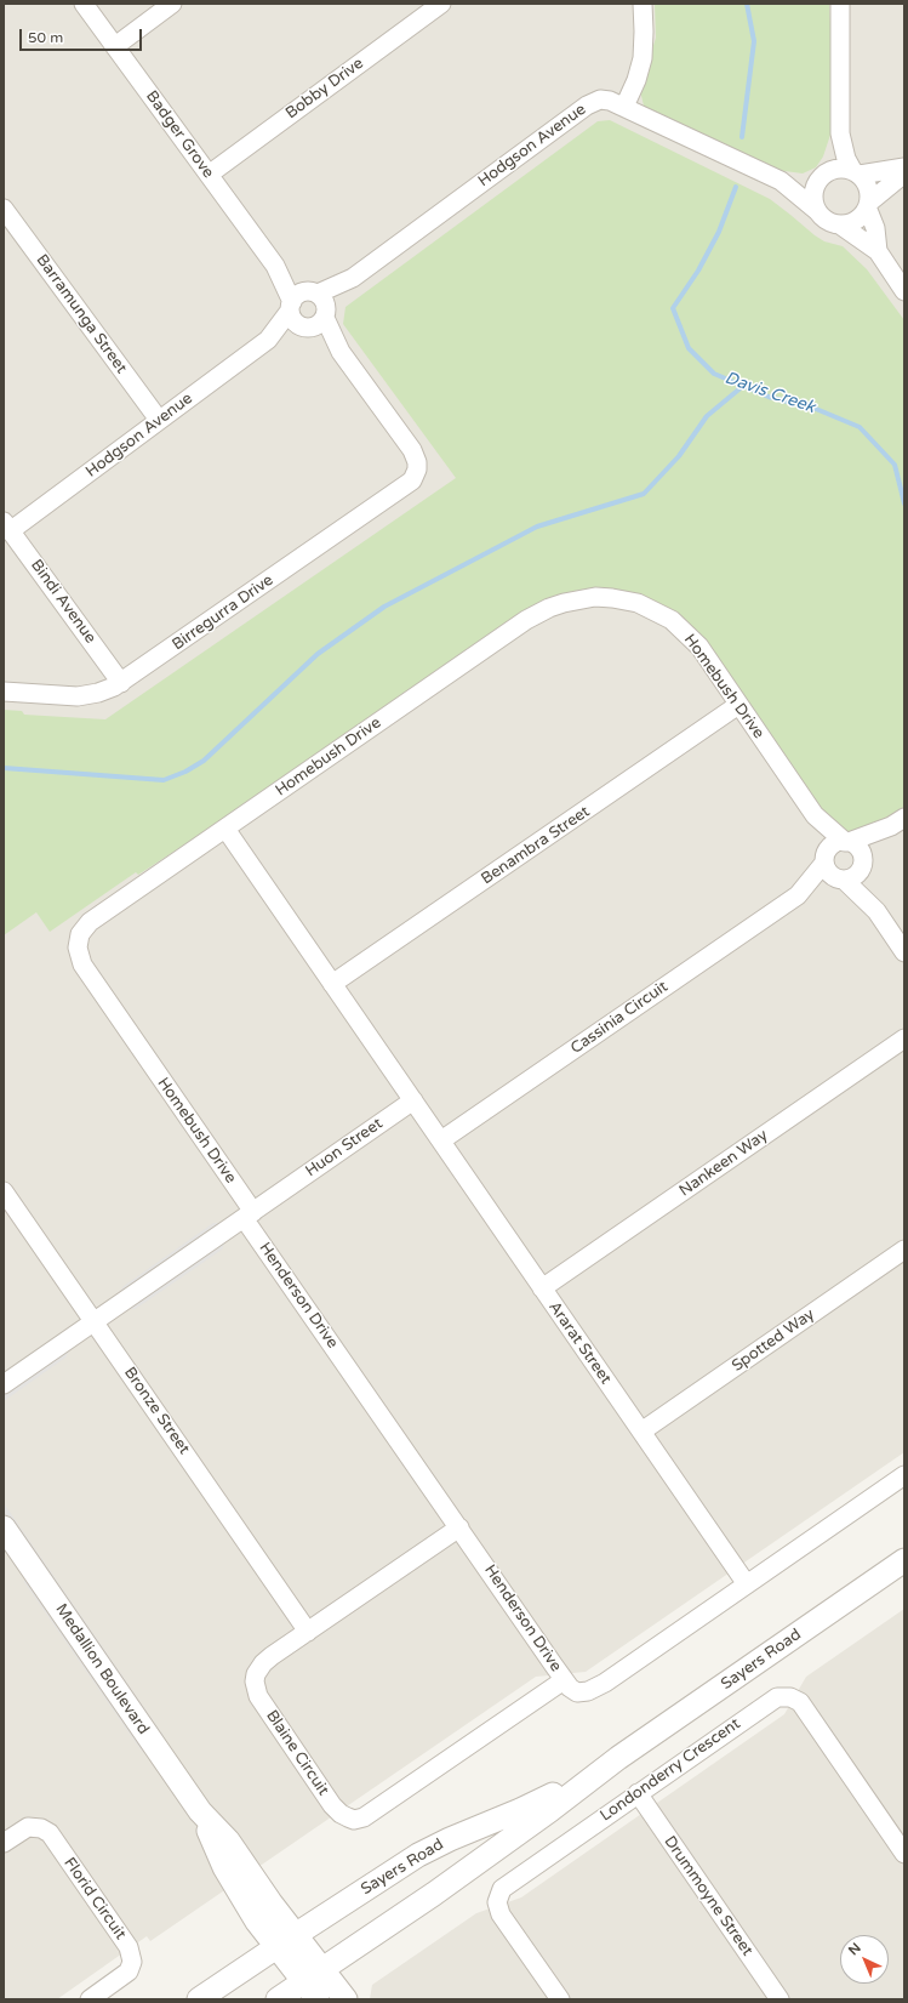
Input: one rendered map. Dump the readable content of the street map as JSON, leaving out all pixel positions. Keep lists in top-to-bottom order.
{
  "streets": {
    "street": [
      "Bobby Drive",
      "Badger Grove",
      "Hodgson Avenue",
      "Barramunga Street",
      "Bindi Avenue",
      "Birregurra Drive",
      "Homebush Drive",
      "Benambra Street",
      "Cassinia Circuit",
      "Huon Street",
      "Nankeen Way",
      "Henderson Drive",
      "Spotted Way",
      "Ararat Street",
      "Bronze Street",
      "Sayers Road",
      "Medallion Boulevard",
      "Blaine Circuit",
      "Londonderry Crescent",
      "Drummoyne Street",
      "Florid Circuit"
    ]
  },
  "crossings": [
    ["Bobby Drive", "Badger Grove"],
    ["Badger Grove", "Hodgson Avenue"],
    ["Hodgson Avenue", "Barramunga Street"],
    ["Hodgson Avenue", "Bindi Avenue"],
    ["Bindi Avenue", "Birregurra Drive"],
    ["Homebush Drive", "Benambra Street"],
    ["Homebush Drive", "Cassinia Circuit"],
    ["Homebush Drive", "Huon Street"],
    ["Homebush Drive", "Henderson Drive"],
    ["Cassinia Circuit", "Ararat Street"],
    ["Huon Street", "Henderson Drive"],
    ["Huon Street", "Ararat Street"],
    ["Huon Street", "Bronze Street"],
    ["Nankeen Way", "Ararat Street"],
    ["Henderson Drive", "Ararat Street"],
    ["Henderson Drive", "Blaine Circuit"],
    ["Spotted Way", "Ararat Street"],
    ["Bronze Street", "Blaine Circuit"],
    ["Sayers Road", "Medallion Boulevard"],
    ["Londonderry Crescent", "Drummoyne Street"]
  ],
  "water": ["Davis Creek"],
  "scale_bar": "50 m",
  "north": "top left"
}
